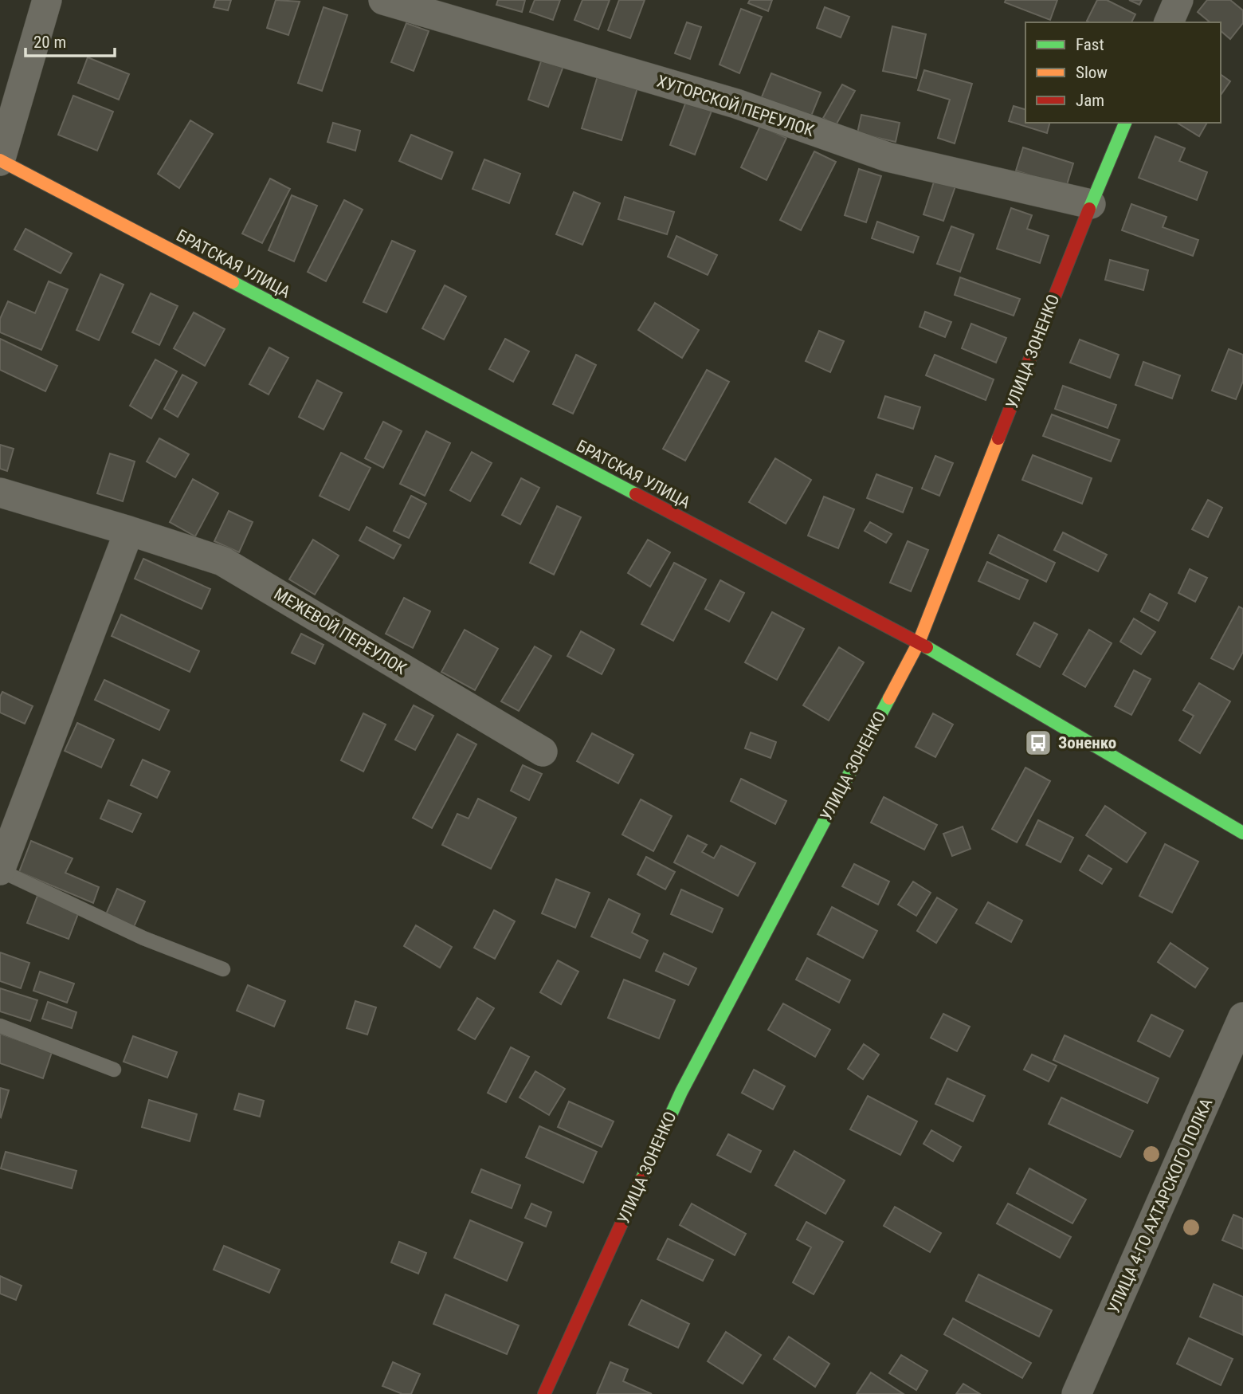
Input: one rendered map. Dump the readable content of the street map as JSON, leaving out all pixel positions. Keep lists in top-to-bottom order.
{
  "streets": {
    "street": [
      "ХУТОРСКОЙ ПЕРЕУЛОК",
      "БРАТСКАЯ УЛИЦА",
      "УЛИЦА ЗОНЕНКО",
      "МЕЖЕВОЙ ПЕРЕУЛОК",
      "УЛИЦА 4-ГО АХТАРСКОГО ПОЛКА"
    ]
  },
  "crossings": [
    ["ХУТОРСКОЙ ПЕРЕУЛОК", "УЛИЦА ЗОНЕНКО"],
    ["БРАТСКАЯ УЛИЦА", "УЛИЦА ЗОНЕНКО"]
  ],
  "places": {
    "bus stop": ["Зоненко"]
  },
  "legend": ["Fast", "Slow", "Jam"],
  "scale_bar": "20 m"
}
